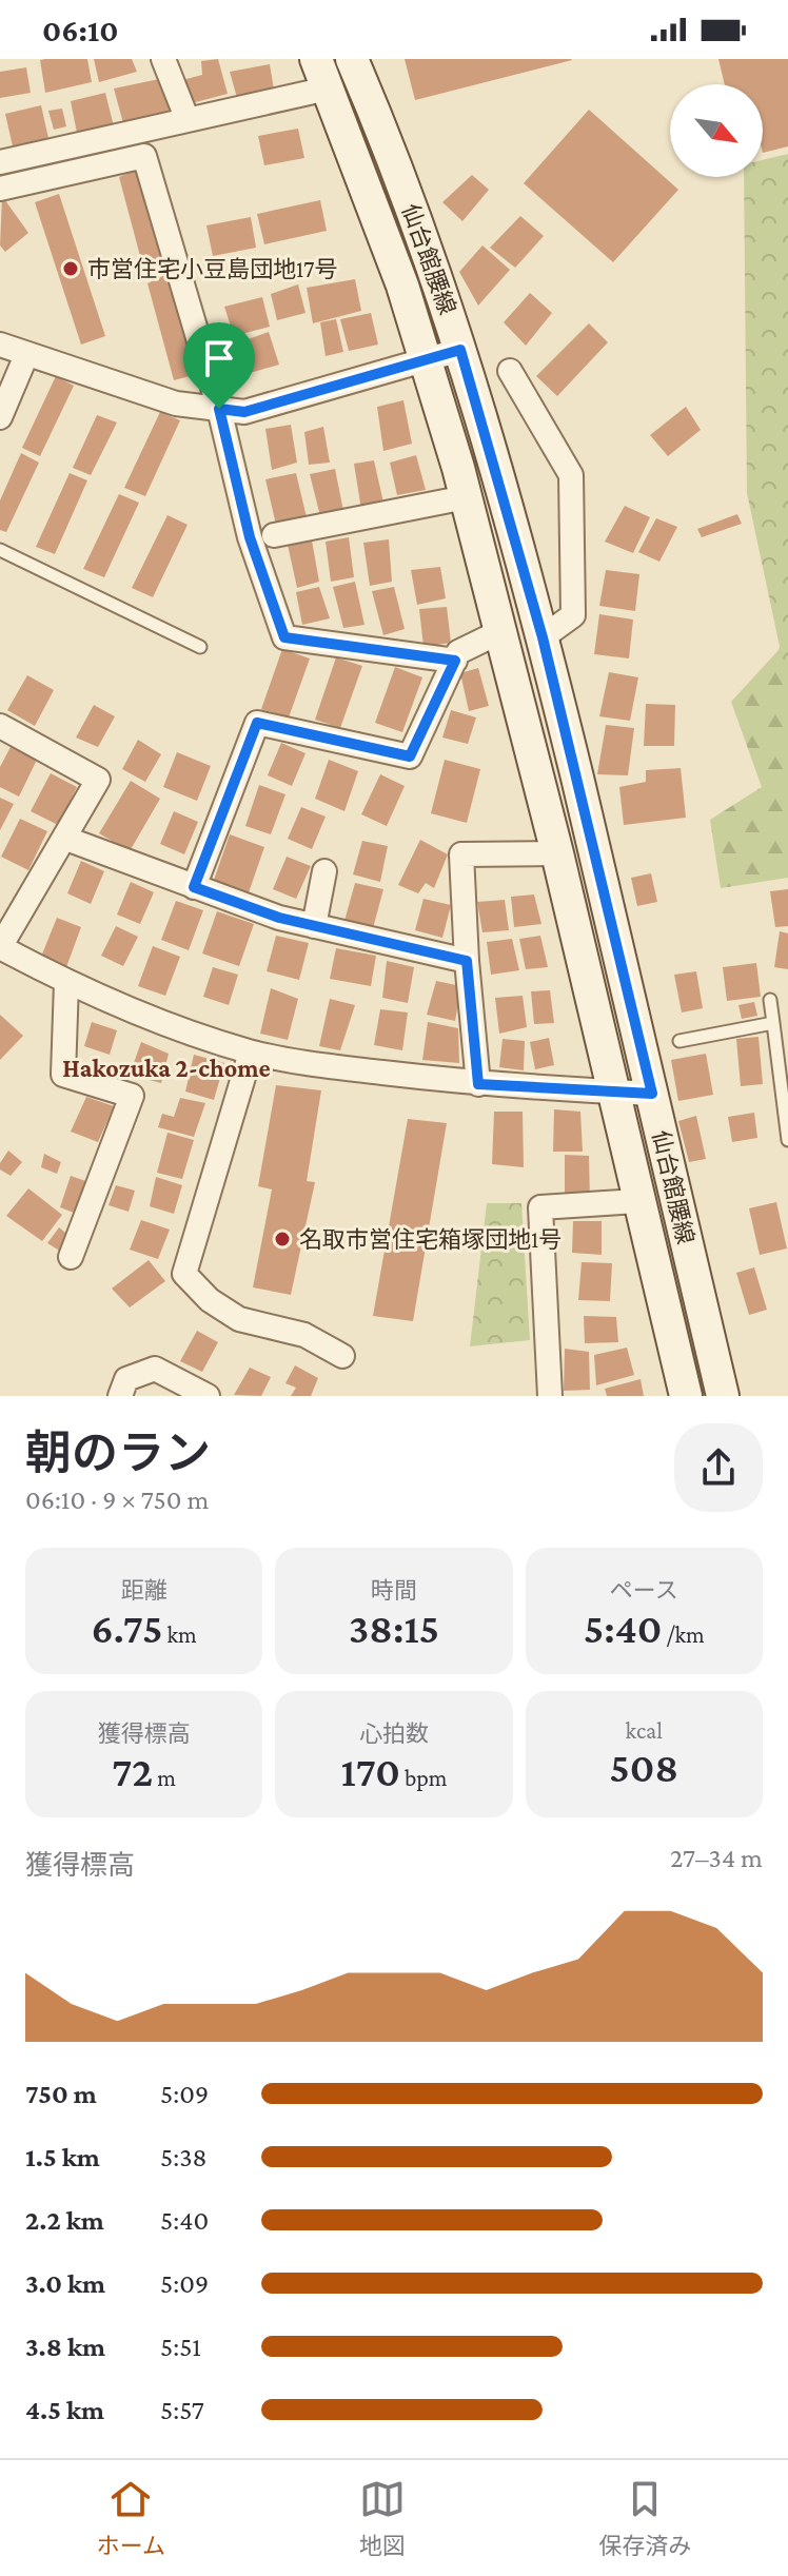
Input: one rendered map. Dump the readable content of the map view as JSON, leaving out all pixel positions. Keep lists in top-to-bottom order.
{
  "streets": {
    "main road": ["仙台館腰線"]
  },
  "districts": ["Hakozuka 2-chome"],
  "places": ["市営住宅小豆島団地17号", "名取市営住宅箱塚団地1号"],
  "north": "bottom right",
  "page": {
    "status": "06:10",
    "heading": ["朝のラン", "06:10 · 9 × 750 m"],
    "stats": [
      ["距離", "6.75 km"],
      ["時間", "38:15"],
      ["ペース", "5:40 /km"],
      ["獲得標高", "72 m"],
      ["心拍数", "170 bpm"],
      ["kcal", "508"]
    ],
    "chart": ["獲得標高", "27–34 m"],
    "list": [
      {
        "name": "750 m",
        "note": "5:09"
      },
      {
        "name": "1.5 km",
        "note": "5:38"
      },
      {
        "name": "2.2 km",
        "note": "5:40"
      },
      {
        "name": "3.0 km",
        "note": "5:09"
      },
      {
        "name": "3.8 km",
        "note": "5:51"
      },
      {
        "name": "4.5 km",
        "note": "5:57"
      }
    ],
    "tabs": ["ホーム", "地図", "保存済み"]
  }
}
